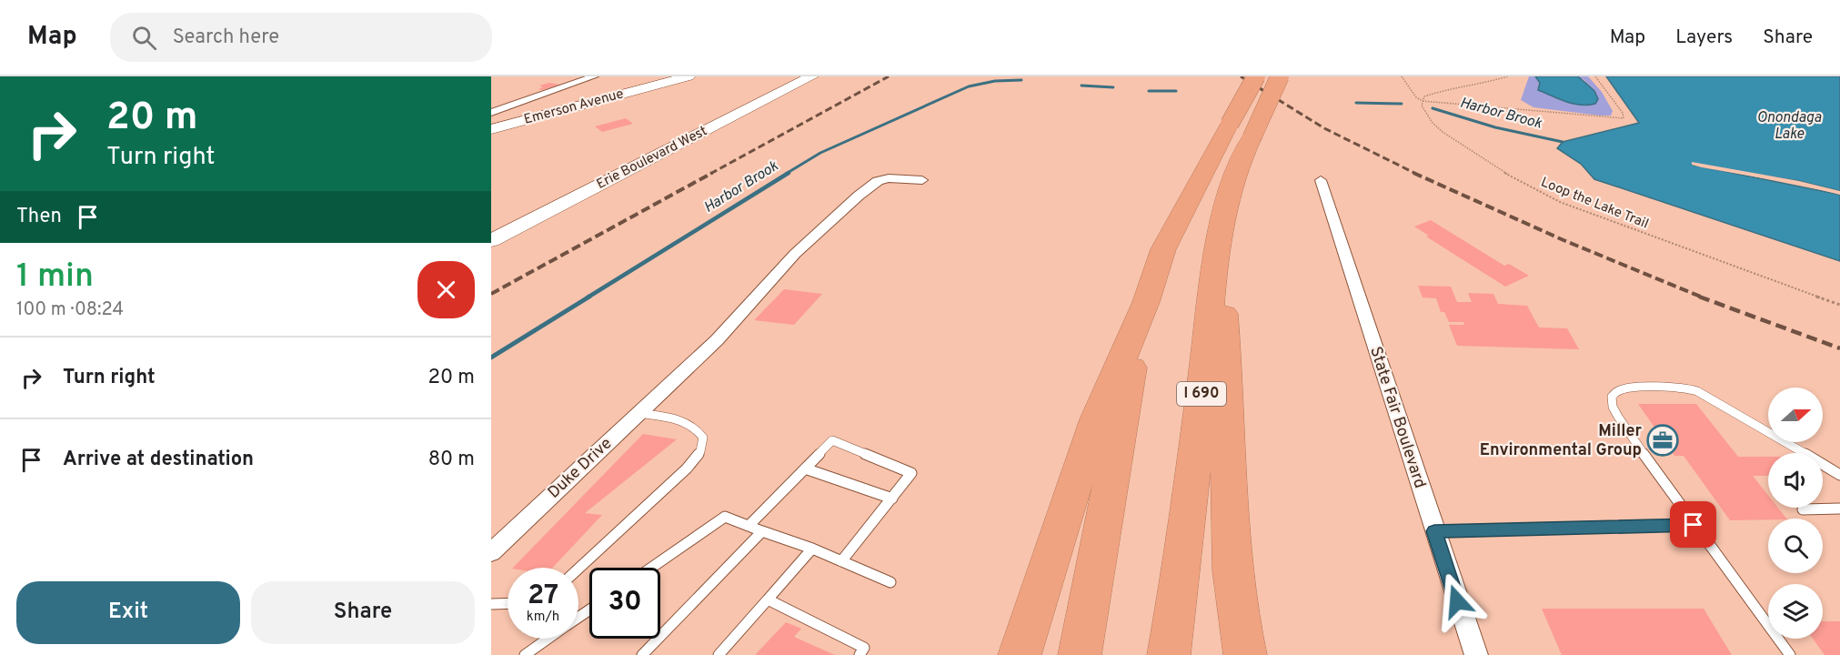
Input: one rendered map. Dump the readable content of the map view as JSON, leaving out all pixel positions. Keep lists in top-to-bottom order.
{
  "streets": {
    "highway": ["I 690"],
    "main road": ["Emerson Avenue", "Erie Boulevard West"],
    "street": ["State Fair Boulevard", "Duke Drive"],
    "path": ["Loop the Lake Trail"]
  },
  "water": ["Harbor Brook", "Onondaga Lake"],
  "places": {
    "office": ["Miller Environmental Group"]
  },
  "north": "right",
  "page": {
    "header": "Map",
    "search": "Search here",
    "nav": ["Map", "Layers", "Share"],
    "turn": ["20 m", "Turn right"],
    "then": "Then",
    "heading": ["1 min", "100 m · 08:24"],
    "list": [
      {
        "name": "Turn right",
        "value": "20 m"
      },
      {
        "name": "Arrive at destination",
        "value": "80 m"
      }
    ],
    "speed": "27 km/h",
    "limit": "30",
    "buttons": ["Exit", "Share"]
  }
}
